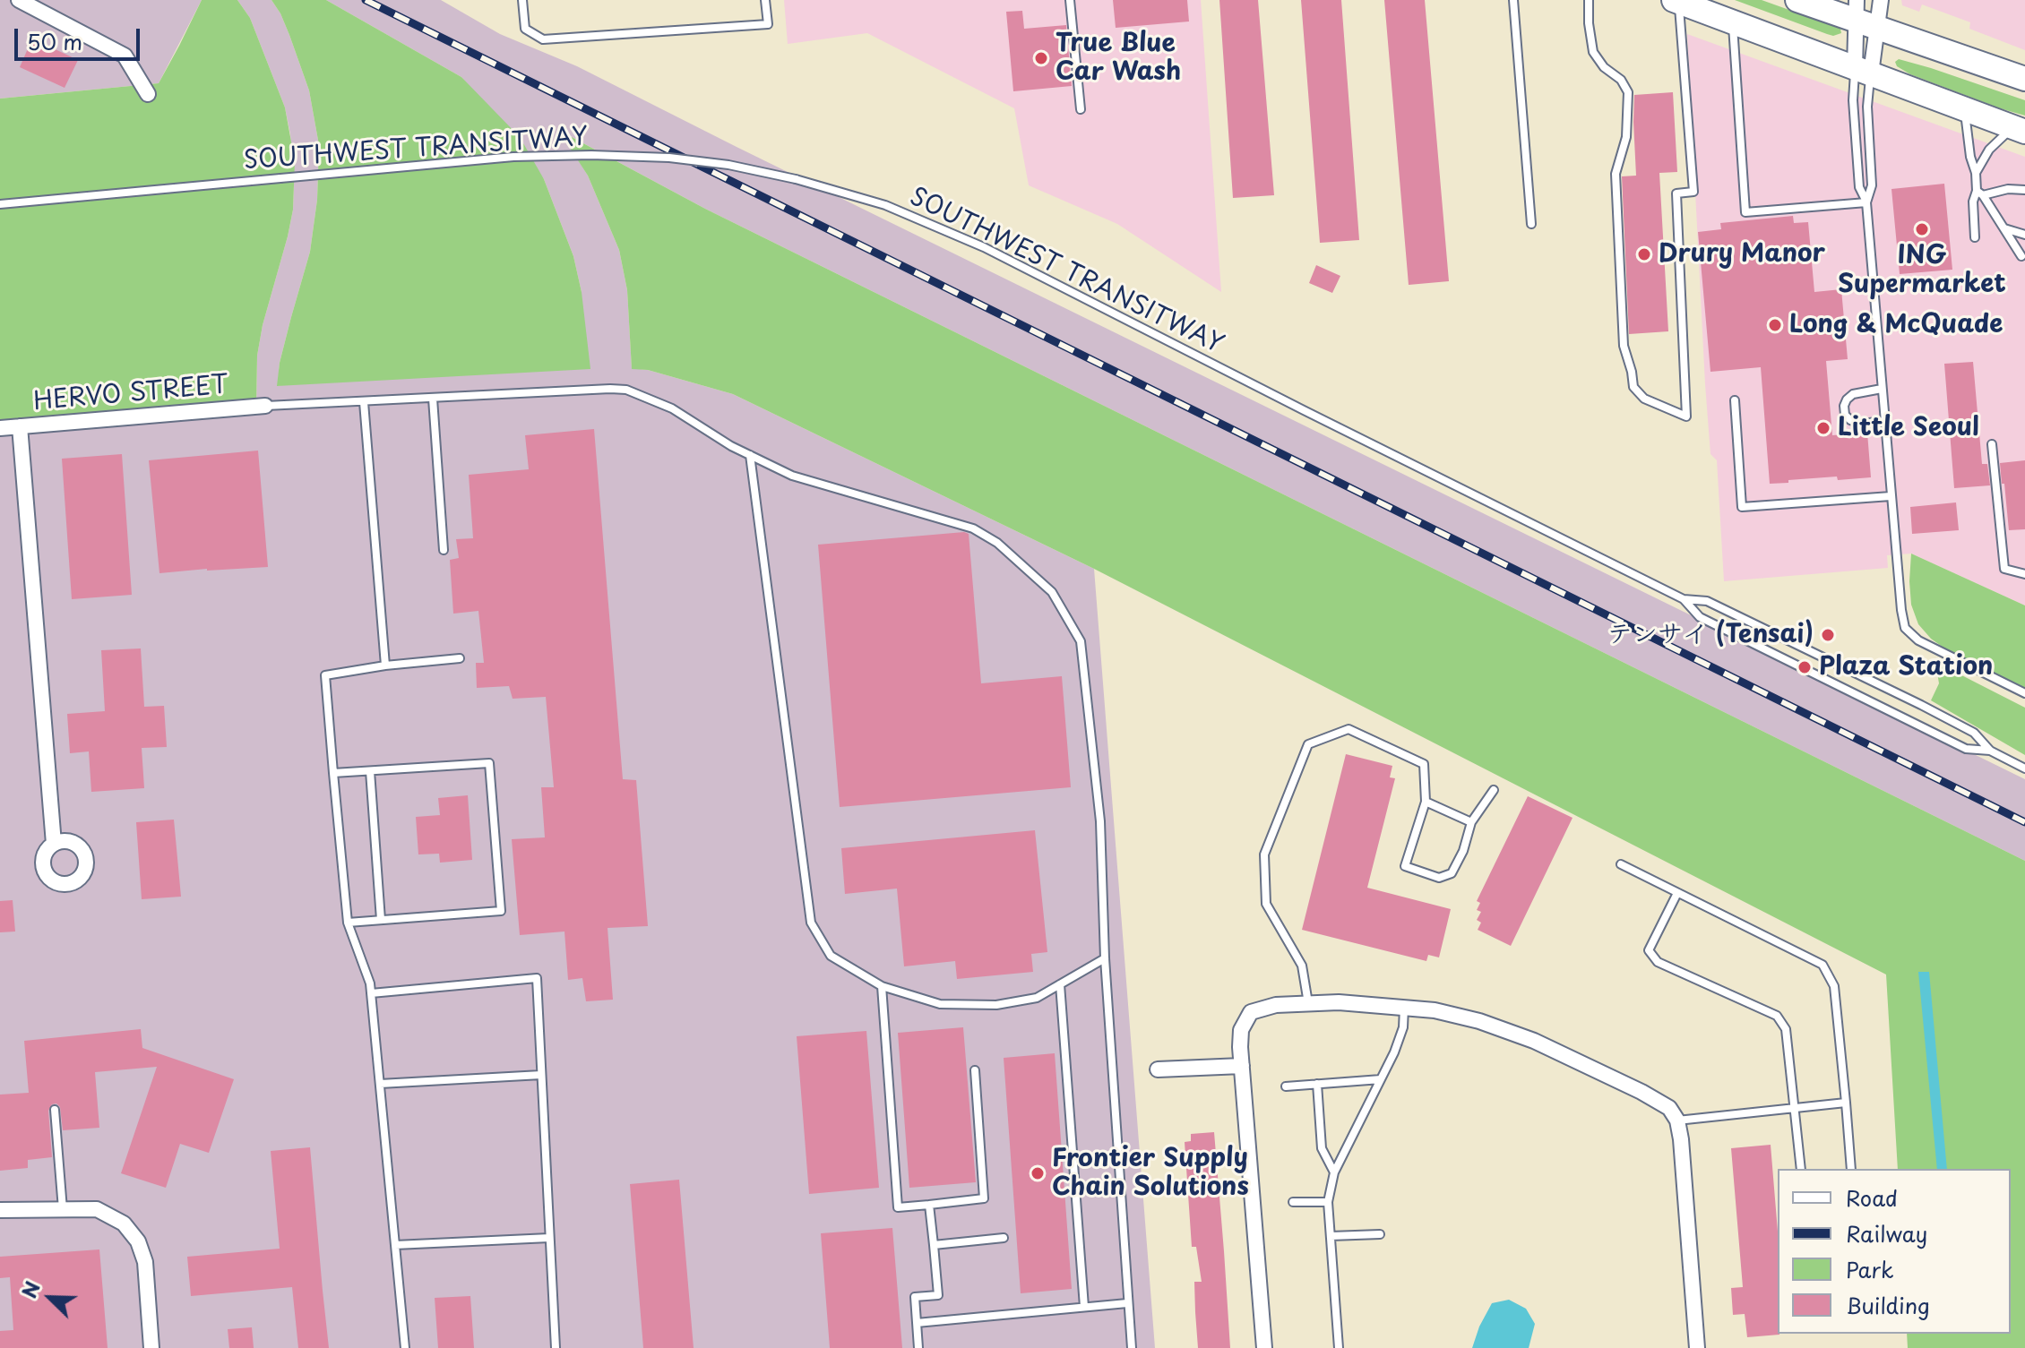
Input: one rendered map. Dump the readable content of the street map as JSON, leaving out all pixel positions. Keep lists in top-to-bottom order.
{
  "streets": {
    "street": ["HERVO STREET"],
    "lane": ["SOUTHWEST TRANSITWAY"]
  },
  "places": [
    "True Blue Car Wash",
    "ING Supermarket",
    "Drury Manor",
    "Long & McQuade",
    "Little Seoul",
    "テンサイ (Tensai)",
    "Plaza Station",
    "Frontier Supply Chain Solutions"
  ],
  "legend": [
    "Road",
    "Railway",
    "Park",
    "Building"
  ],
  "scale_bar": "50 m",
  "north": "top left"
}
